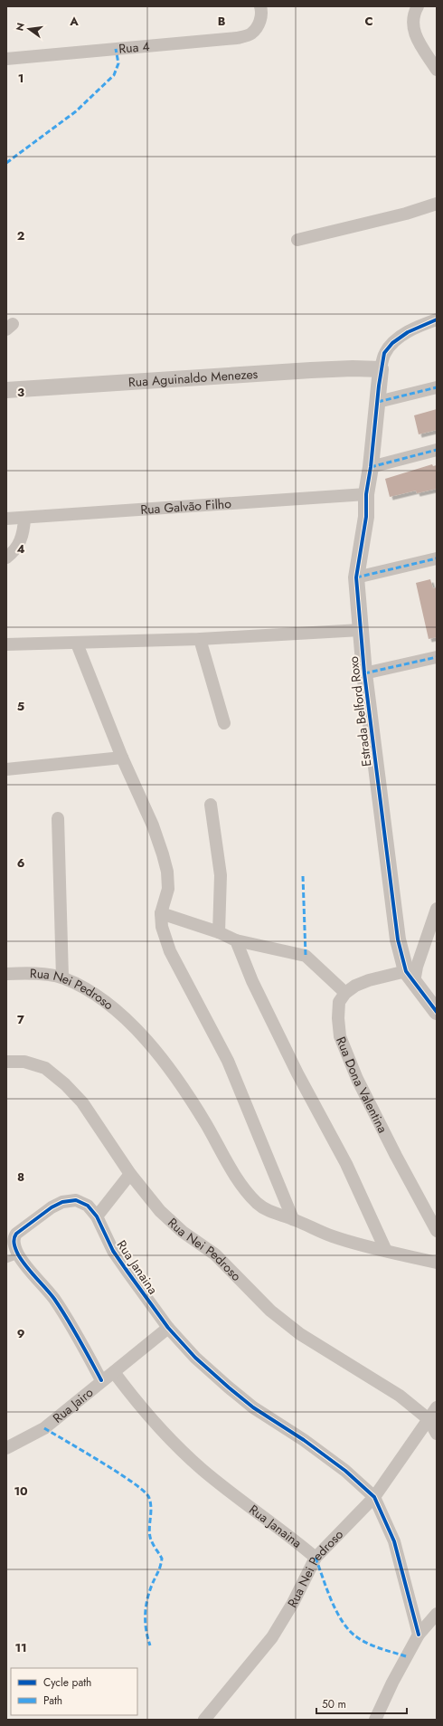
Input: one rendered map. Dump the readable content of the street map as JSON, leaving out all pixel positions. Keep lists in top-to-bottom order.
{
  "streets": {
    "street": [
      "Rua 4",
      "Rua Aguinaldo Menezes",
      "Rua Galvão Filho",
      "Estrada Belford Roxo",
      "Rua Nei Pedroso",
      "Rua Dona Valentina",
      "Rua Janaina",
      "Rua Jairo"
    ]
  },
  "crossings": [
    ["Rua Aguinaldo Menezes", "Estrada Belford Roxo"],
    ["Rua Galvão Filho", "Estrada Belford Roxo"],
    ["Rua Nei Pedroso", "Rua Janaina"],
    ["Rua Janaina", "Rua Jairo"]
  ],
  "legend": ["Cycle path", "Path"],
  "scale_bar": "50 m",
  "north": "left",
  "grid": {
    "columns": ["A", "B", "C"],
    "rows": [
      "1",
      "2",
      "3",
      "4",
      "5",
      "6",
      "7",
      "8",
      "9",
      "10",
      "11"
    ]
  }
}
